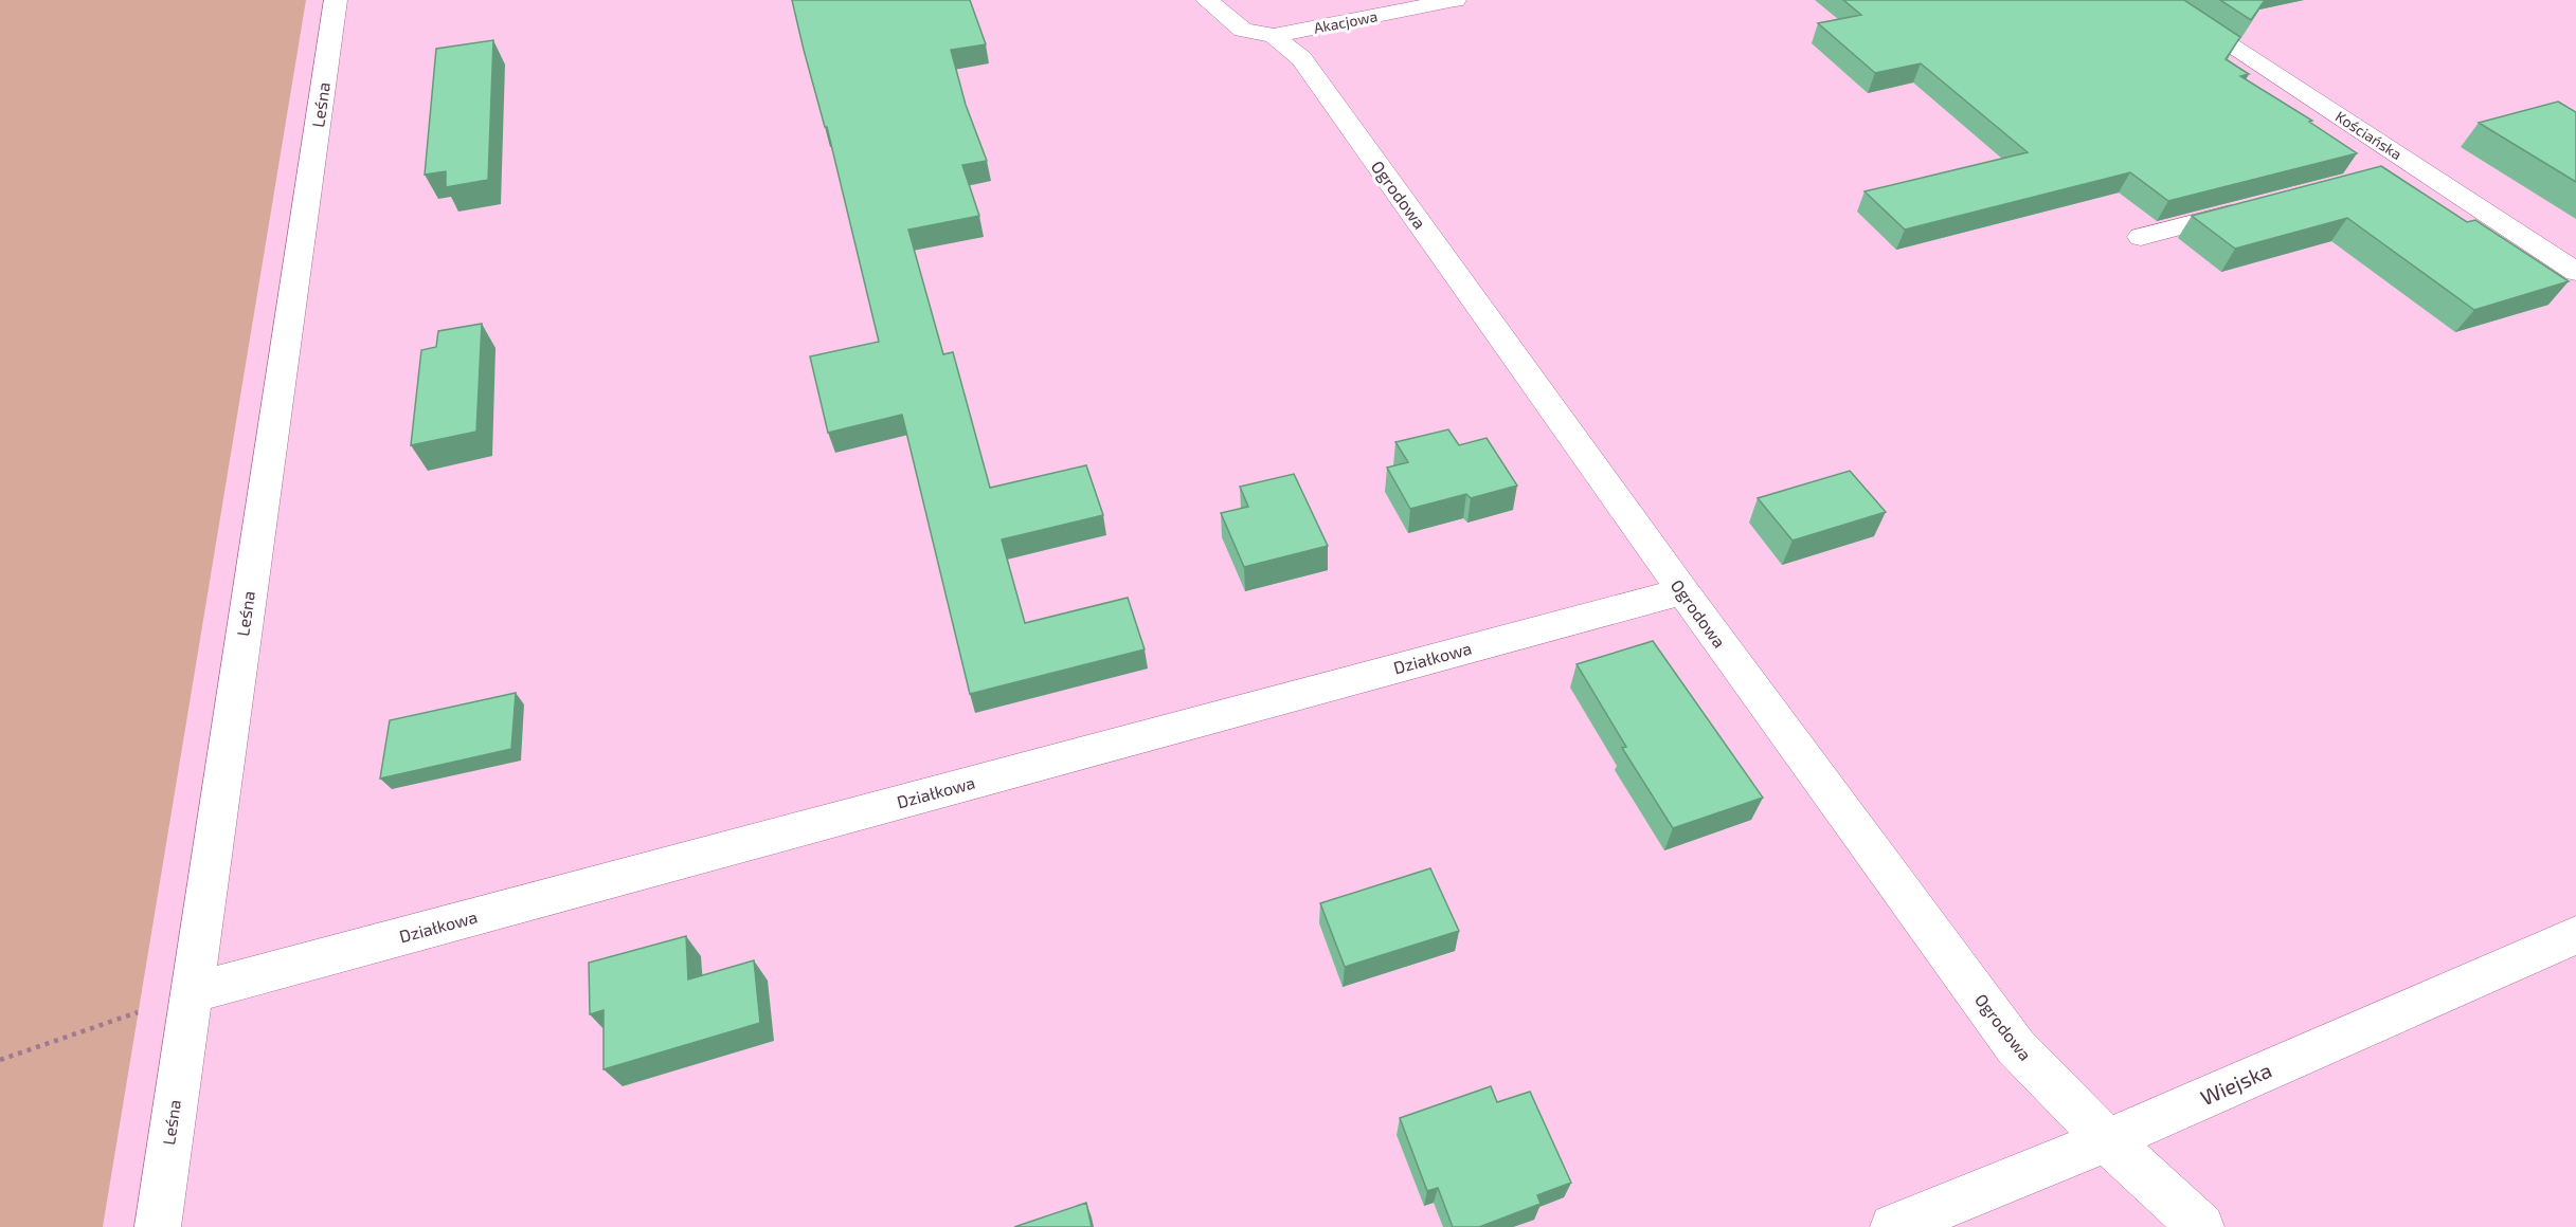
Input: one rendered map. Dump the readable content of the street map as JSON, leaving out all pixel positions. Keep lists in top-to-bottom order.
{
  "streets": {
    "street": [
      "Akacjowa",
      "Leśna",
      "Kościańska",
      "Ogrodowa",
      "Działkowa",
      "Wiejska"
    ]
  },
  "crossings": [
    ["Akacjowa", "Ogrodowa"],
    ["Leśna", "Działkowa"],
    ["Ogrodowa", "Działkowa"],
    ["Ogrodowa", "Wiejska"]
  ]
}
